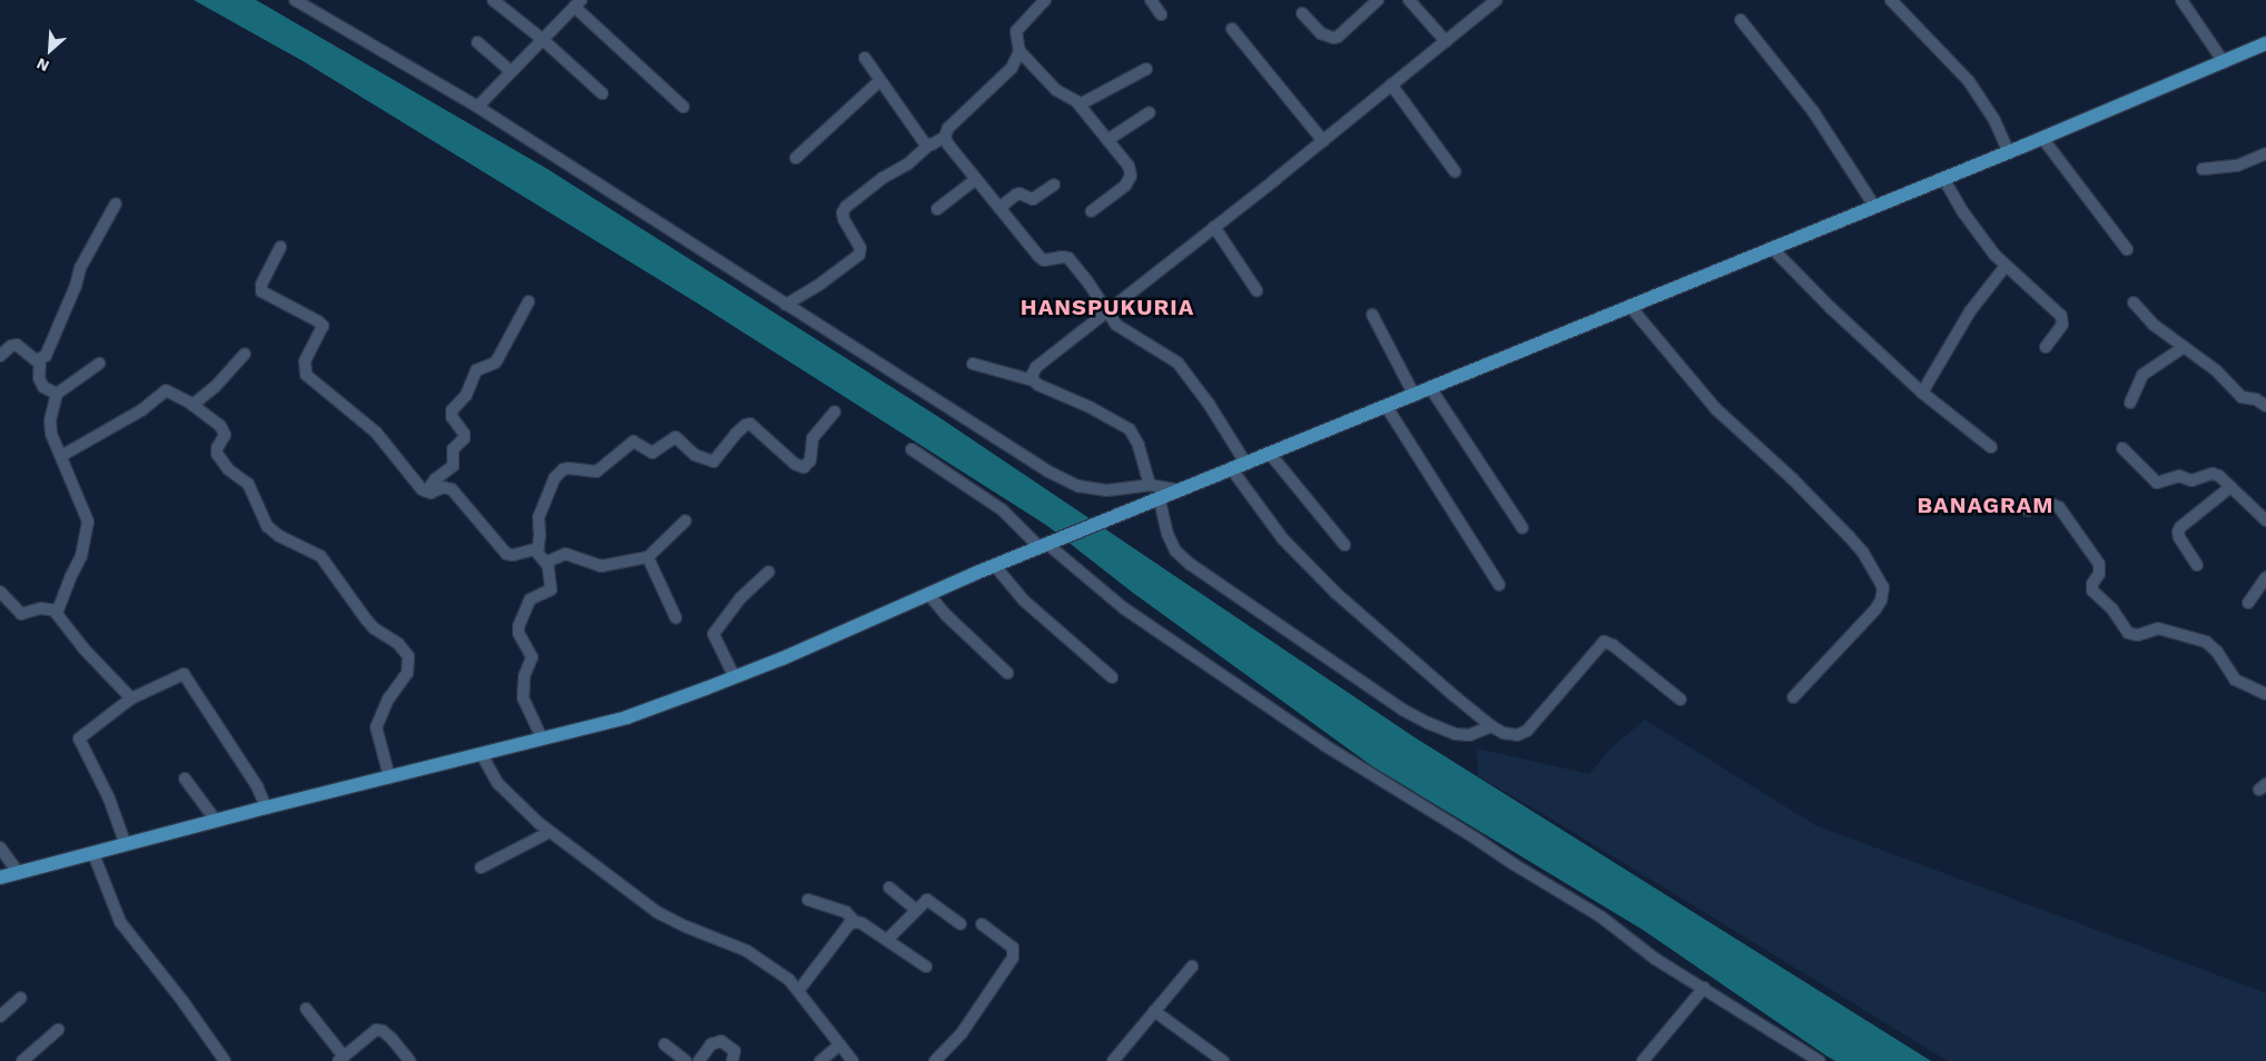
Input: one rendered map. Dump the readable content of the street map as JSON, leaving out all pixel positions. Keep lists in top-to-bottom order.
{
  "districts": ["HANSPUKURIA", "BANAGRAM"],
  "north": "bottom left"
}
